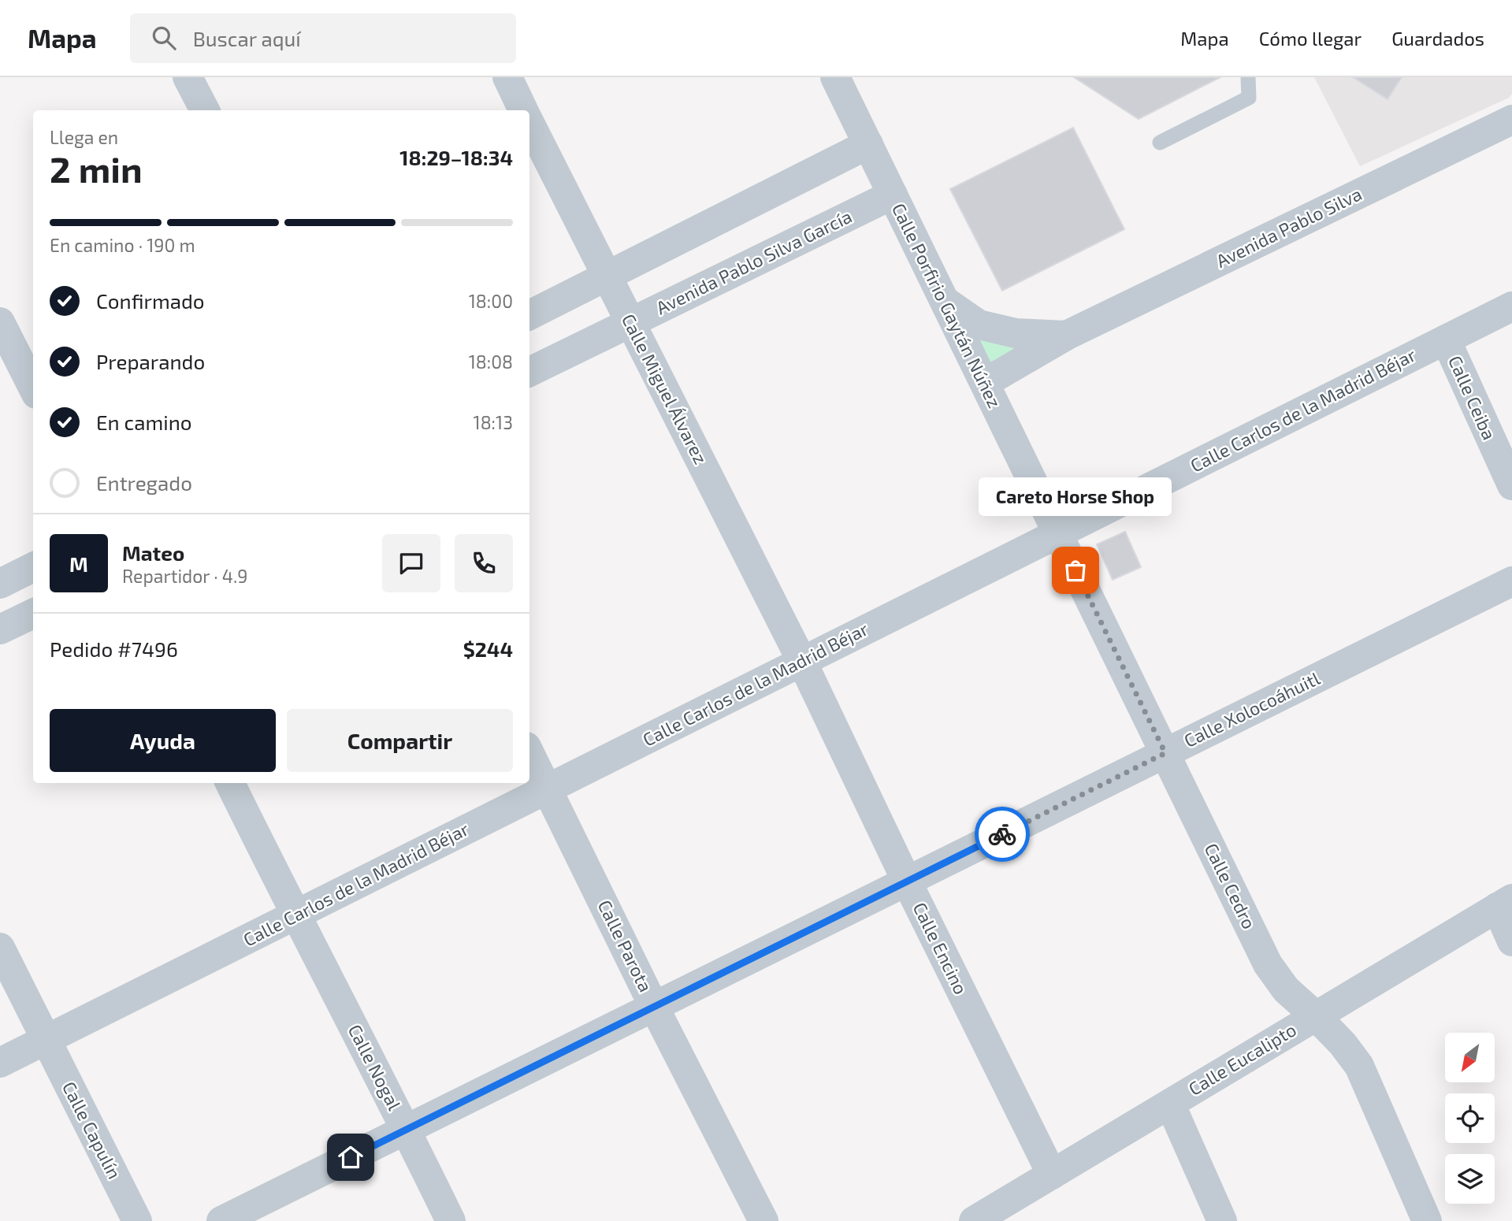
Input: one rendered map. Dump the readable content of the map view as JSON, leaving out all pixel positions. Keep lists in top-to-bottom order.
{
  "streets": {
    "street": [
      "Avenida Pablo Silva",
      "Avenida Pablo Silva García",
      "Calle Porfirio Gaytán Núñez",
      "Calle Miguel Álvarez",
      "Calle Ceiba",
      "Calle Carlos de la Madrid Béjar",
      "Calle Xolocoáhuitl",
      "Calle Cedro",
      "Calle Parota",
      "Calle Encino",
      "Calle Eucalipto",
      "Calle Nogal",
      "Calle Capulín"
    ]
  },
  "crossings": [
    ["Avenida Pablo Silva", "Calle Porfirio Gaytán Núñez"],
    ["Avenida Pablo Silva García", "Calle Porfirio Gaytán Núñez"],
    ["Avenida Pablo Silva García", "Calle Miguel Álvarez"],
    ["Calle Porfirio Gaytán Núñez", "Calle Carlos de la Madrid Béjar"],
    ["Calle Porfirio Gaytán Núñez", "Calle Cedro"],
    ["Calle Miguel Álvarez", "Calle Carlos de la Madrid Béjar"],
    ["Calle Miguel Álvarez", "Calle Encino"],
    ["Calle Ceiba", "Calle Carlos de la Madrid Béjar"],
    ["Calle Carlos de la Madrid Béjar", "Calle Cedro"],
    ["Calle Carlos de la Madrid Béjar", "Calle Parota"],
    ["Calle Carlos de la Madrid Béjar", "Calle Encino"],
    ["Calle Carlos de la Madrid Béjar", "Calle Nogal"],
    ["Calle Carlos de la Madrid Béjar", "Calle Capulín"],
    ["Calle Xolocoáhuitl", "Calle Cedro"],
    ["Calle Xolocoáhuitl", "Calle Parota"],
    ["Calle Xolocoáhuitl", "Calle Encino"],
    ["Calle Xolocoáhuitl", "Calle Nogal"],
    ["Calle Cedro", "Calle Eucalipto"],
    ["Calle Encino", "Calle Eucalipto"]
  ],
  "places": ["Careto Horse Shop"],
  "north": "bottom left",
  "page": {
    "header": "Mapa",
    "search": "Buscar aquí",
    "nav": ["Mapa", "Cómo llegar", "Guardados"],
    "heading": ["2 min", "Llega en", "18:29–18:34"],
    "panel": [
      "Mateo",
      "Repartidor · 4.9",
      "Pedido #7496",
      "$244"
    ],
    "bar": "En camino · 190 m",
    "list": [
      ["Confirmado", "18:00"],
      ["Preparando", "18:08"],
      ["En camino", "18:13"],
      "Entregado"
    ],
    "bubble": "Careto Horse Shop",
    "round": "M",
    "buttons": ["Ayuda", "Compartir"]
  }
}
